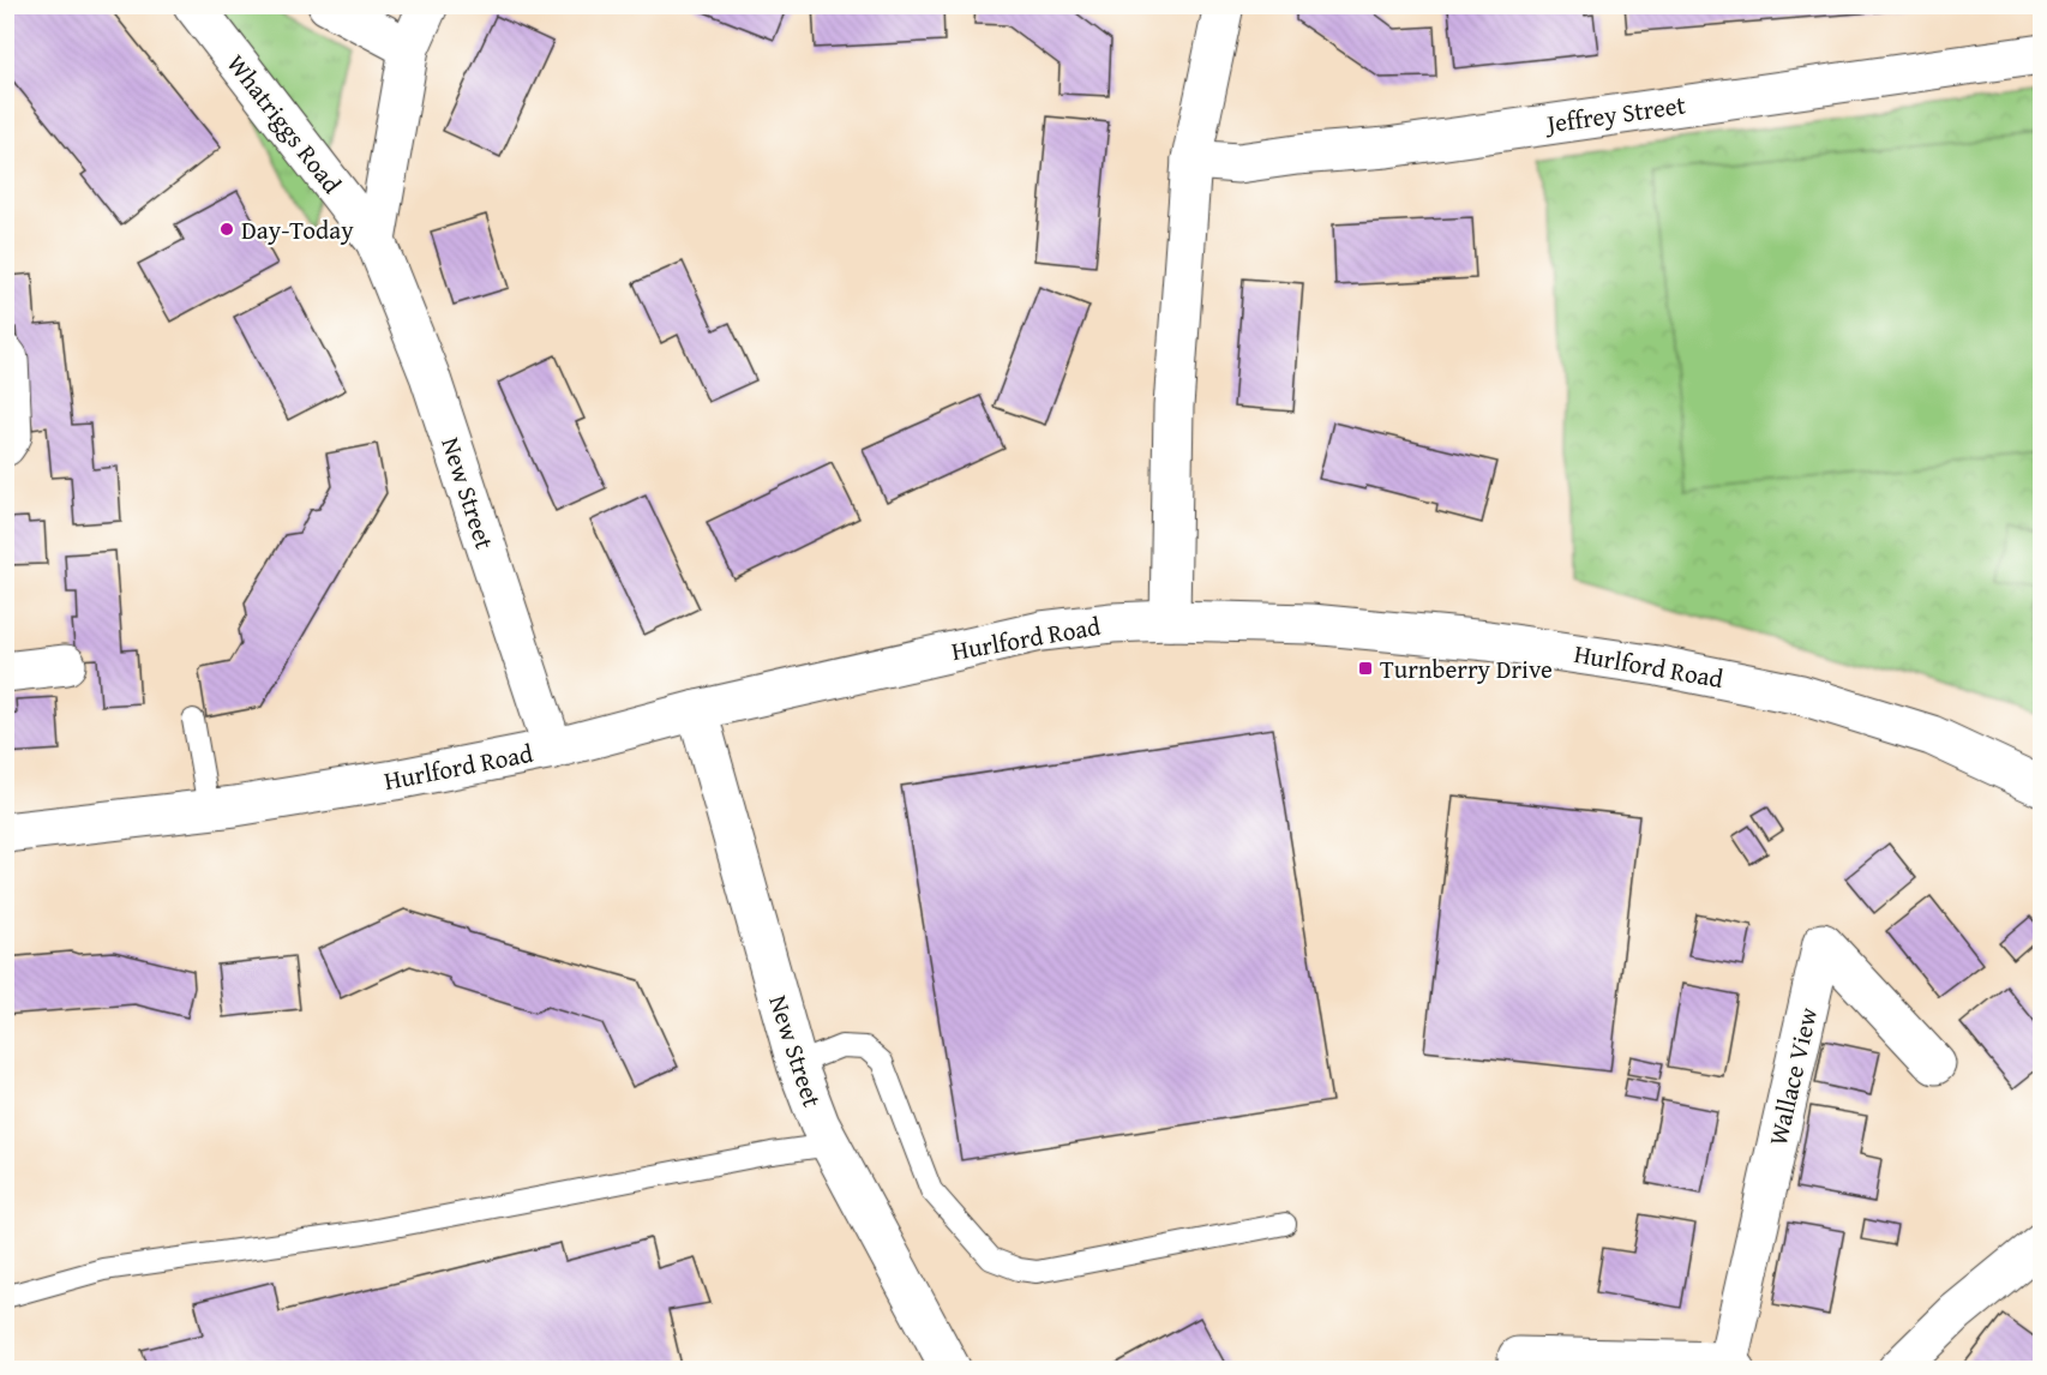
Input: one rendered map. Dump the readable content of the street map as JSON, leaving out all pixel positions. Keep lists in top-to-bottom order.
{
  "streets": {
    "street": [
      "Jeffrey Street",
      "Whatriggs Road",
      "New Street",
      "Hurlford Road",
      "Wallace View"
    ]
  },
  "crossings": [
    ["Whatriggs Road", "New Street"],
    ["New Street", "Hurlford Road"]
  ],
  "places": {
    "other": ["Day-Today"],
    "transit": ["Turnberry Drive"]
  }
}
